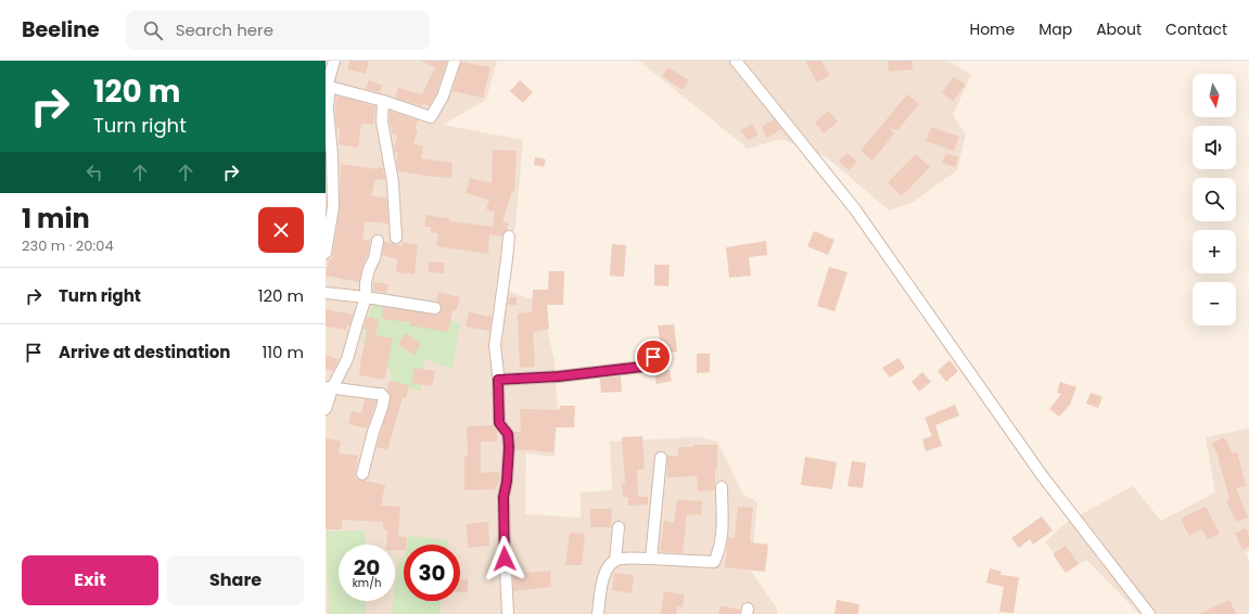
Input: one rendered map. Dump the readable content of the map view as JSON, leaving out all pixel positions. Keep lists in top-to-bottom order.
{
  "north": "bottom",
  "page": {
    "header": "Beeline",
    "search": "Search here",
    "nav": [
      "Home",
      "Map",
      "About",
      "Contact"
    ],
    "turn": ["120 m", "Turn right"],
    "map_buttons": ["+", "−"],
    "heading": ["1 min", "230 m · 20:04"],
    "list": [
      {
        "name": "Turn right",
        "value": "120 m"
      },
      {
        "name": "Arrive at destination",
        "value": "110 m"
      }
    ],
    "speed": "20 km/h",
    "limit": "30",
    "buttons": ["Exit", "Share"]
  }
}
